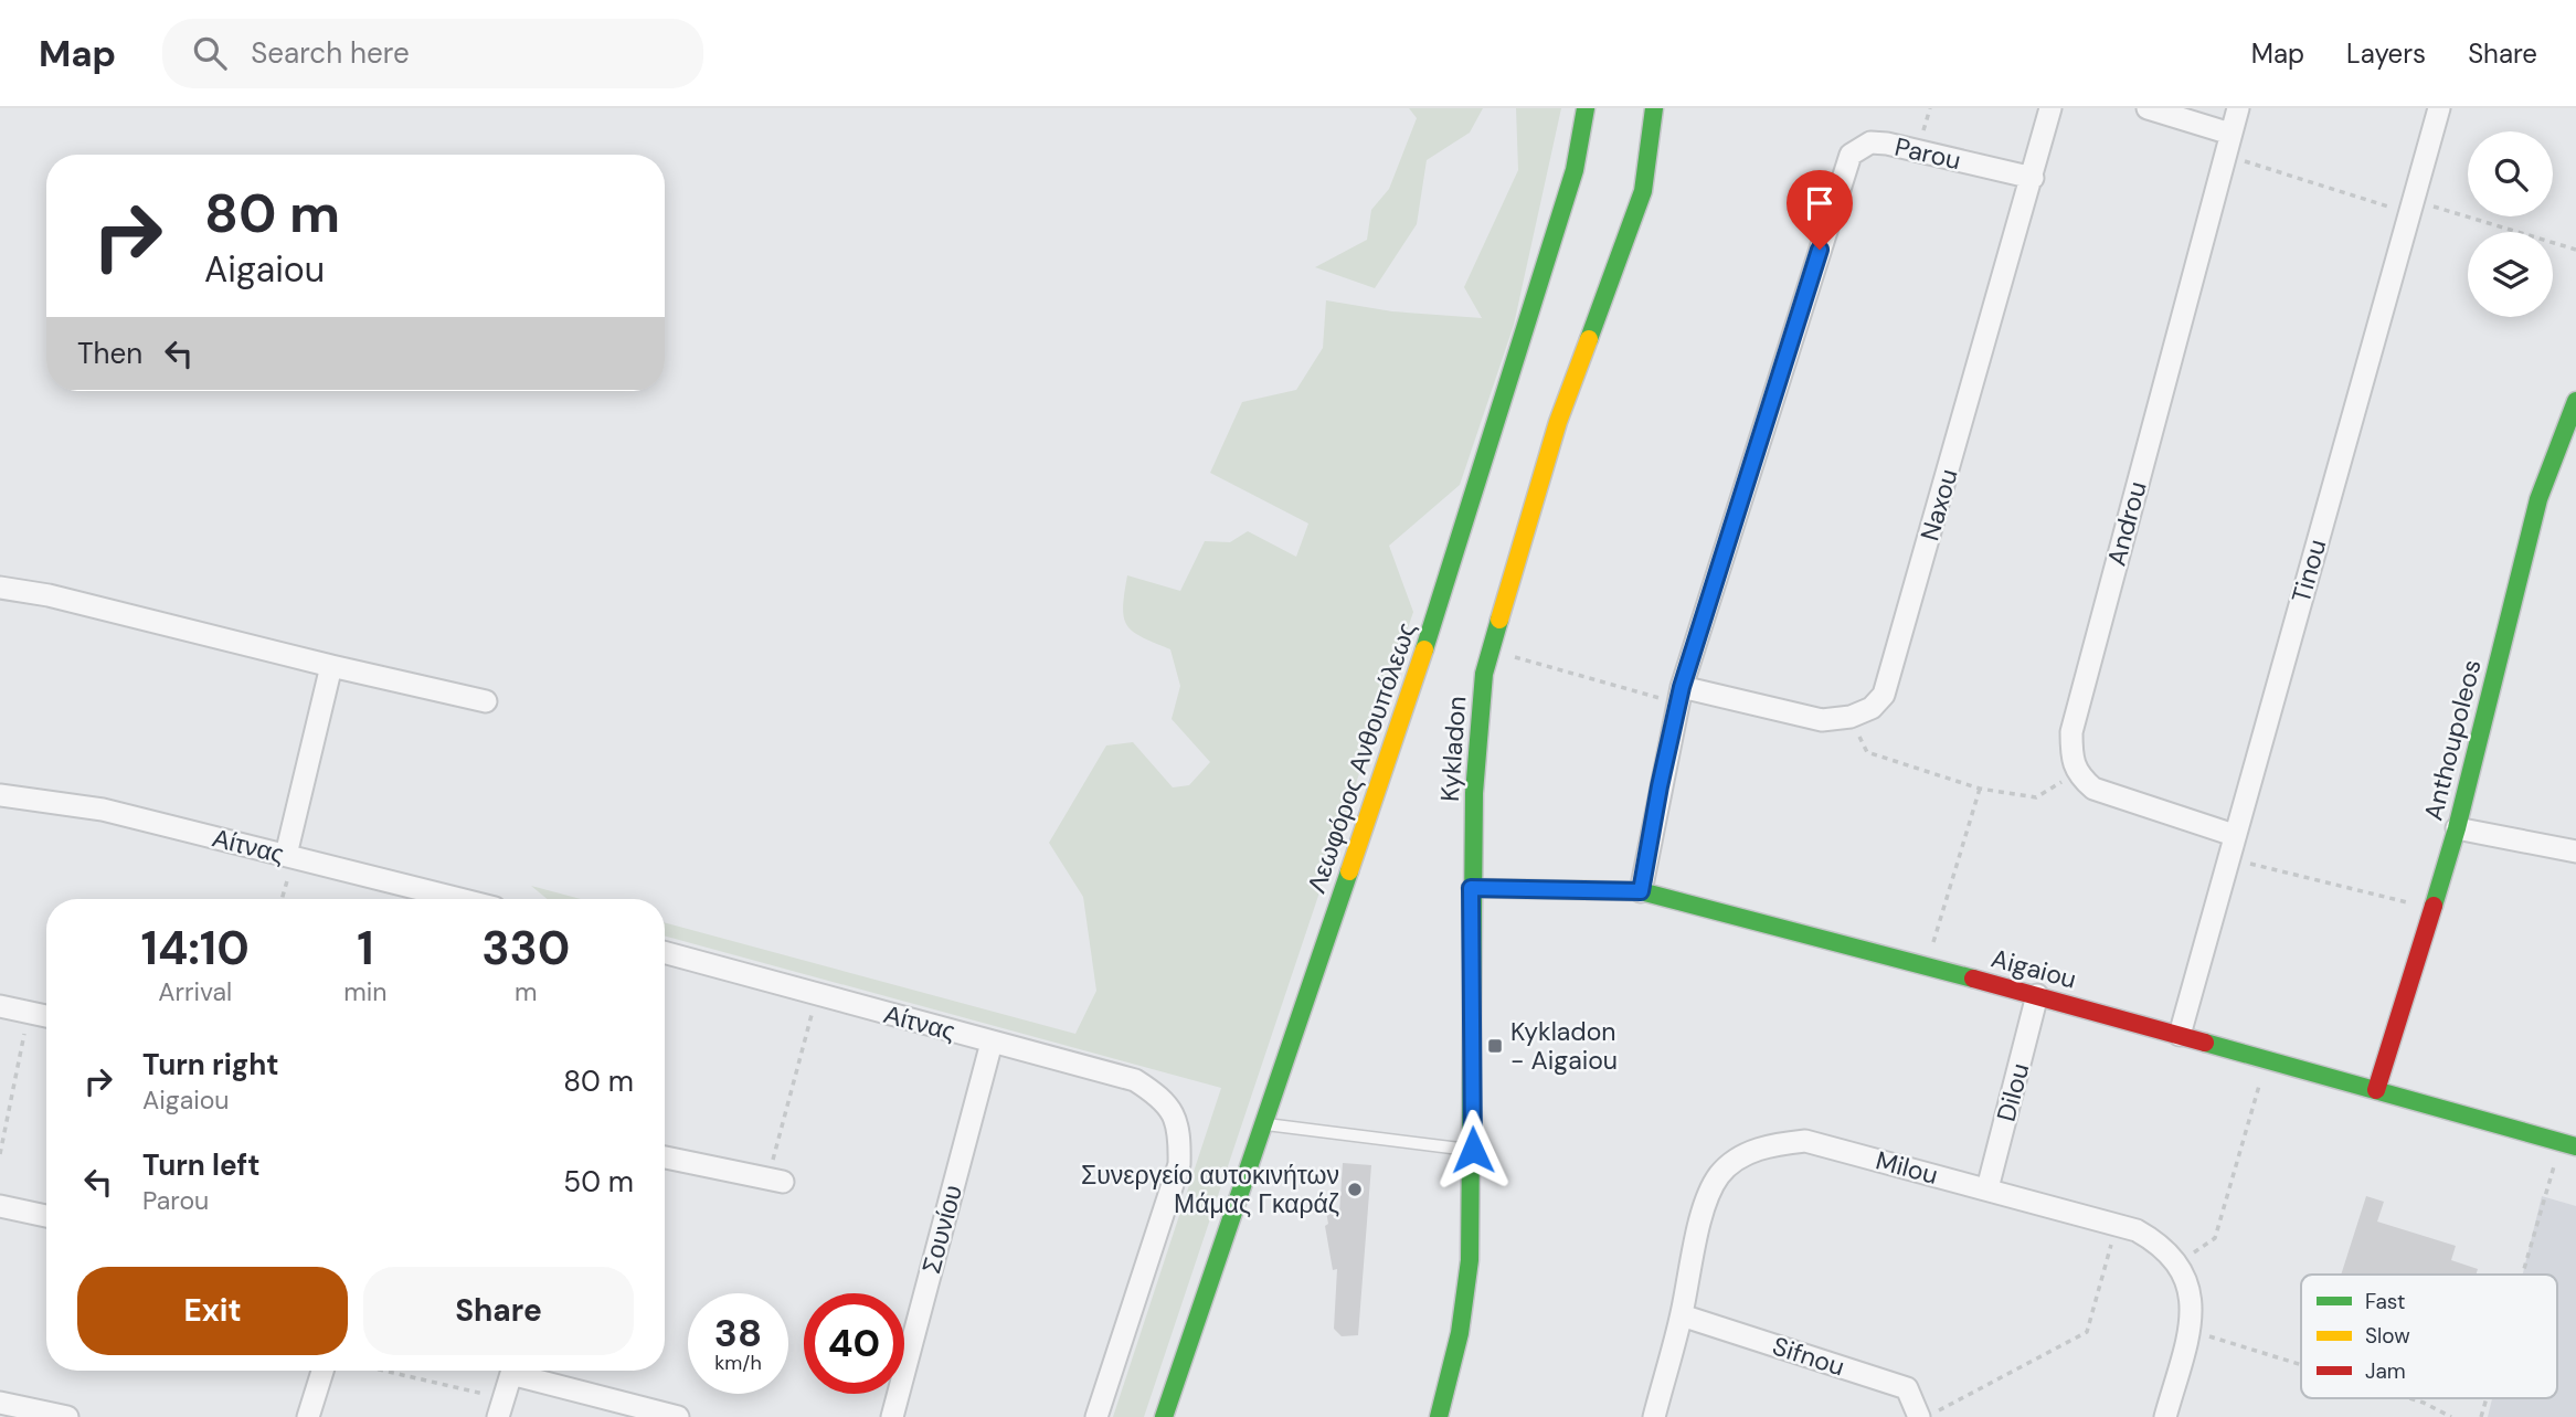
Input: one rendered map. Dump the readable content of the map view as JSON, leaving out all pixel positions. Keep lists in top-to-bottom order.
{
  "streets": {
    "street": [
      "Parou",
      "Naxou",
      "Androu",
      "Tinou",
      "Anthoupoleos",
      "Kykladon",
      "Λεωφόρος Ανθουπόλεως",
      "Αίτνας",
      "Aigaiou",
      "Dilou",
      "Milou",
      "Σουνίου",
      "Sifnou"
    ]
  },
  "crossings": [
    ["Parou", "Naxou"],
    ["Parou", "Aigaiou"],
    ["Tinou", "Aigaiou"],
    ["Anthoupoleos", "Aigaiou"],
    ["Kykladon", "Aigaiou"],
    ["Αίτνας", "Σουνίου"],
    ["Aigaiou", "Dilou"],
    ["Dilou", "Milou"],
    ["Milou", "Sifnou"]
  ],
  "places": {
    "transit": ["Kykladon - Aigaiou"],
    "other": ["Συνεργείο αυτοκινήτων Μάμας Γκαράζ"]
  },
  "legend": ["Fast", "Slow", "Jam"],
  "page": {
    "header": "Map",
    "search": "Search here",
    "nav": ["Map", "Layers", "Share"],
    "turn": ["80 m", "Aigaiou"],
    "then": "Then",
    "eta": [
      "14:10",
      "Arrival",
      "1",
      "min",
      "330",
      "m"
    ],
    "list": [
      {
        "name": "Turn right",
        "note": "Aigaiou",
        "value": "80 m"
      },
      {
        "name": "Turn left",
        "note": "Parou",
        "value": "50 m"
      }
    ],
    "buttons": ["Exit", "Share"],
    "speed": "38 km/h",
    "limit": "40"
  }
}
